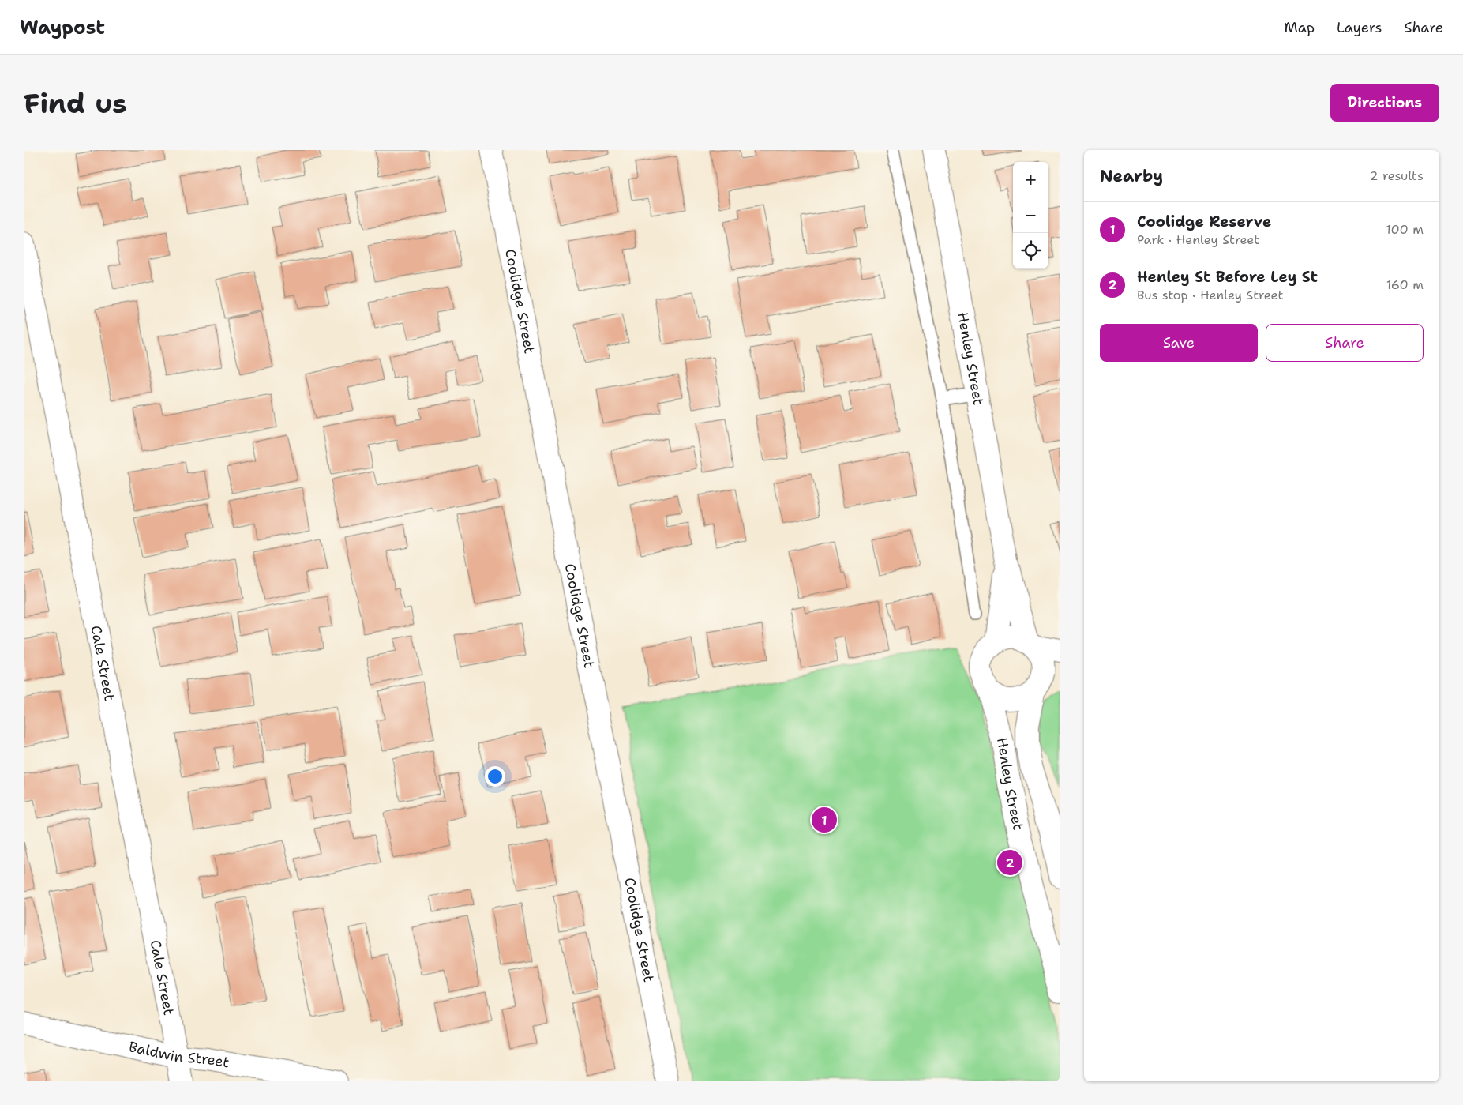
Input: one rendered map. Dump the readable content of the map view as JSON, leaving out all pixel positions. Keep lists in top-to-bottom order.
{
  "streets": {
    "street": [
      "Coolidge Street",
      "Henley Street",
      "Cale Street",
      "Baldwin Street"
    ]
  },
  "crossings": [
    ["Cale Street", "Baldwin Street"]
  ],
  "page": {
    "header": "Waypost",
    "nav": ["Map", "Layers", "Share"],
    "buttons": [
      "Directions",
      ["Save", "Share"]
    ],
    "title": "Find us",
    "heading": ["Nearby", "2 results"],
    "map_buttons": ["+", "−"],
    "list": [
      {
        "mark": "1",
        "name": "Coolidge Reserve",
        "note": "Park · Henley Street",
        "value": "100 m"
      },
      {
        "mark": "2",
        "name": "Henley St Before Ley St",
        "note": "Bus stop · Henley Street",
        "value": "160 m"
      }
    ],
    "pins": ["1", "2"]
  }
}
